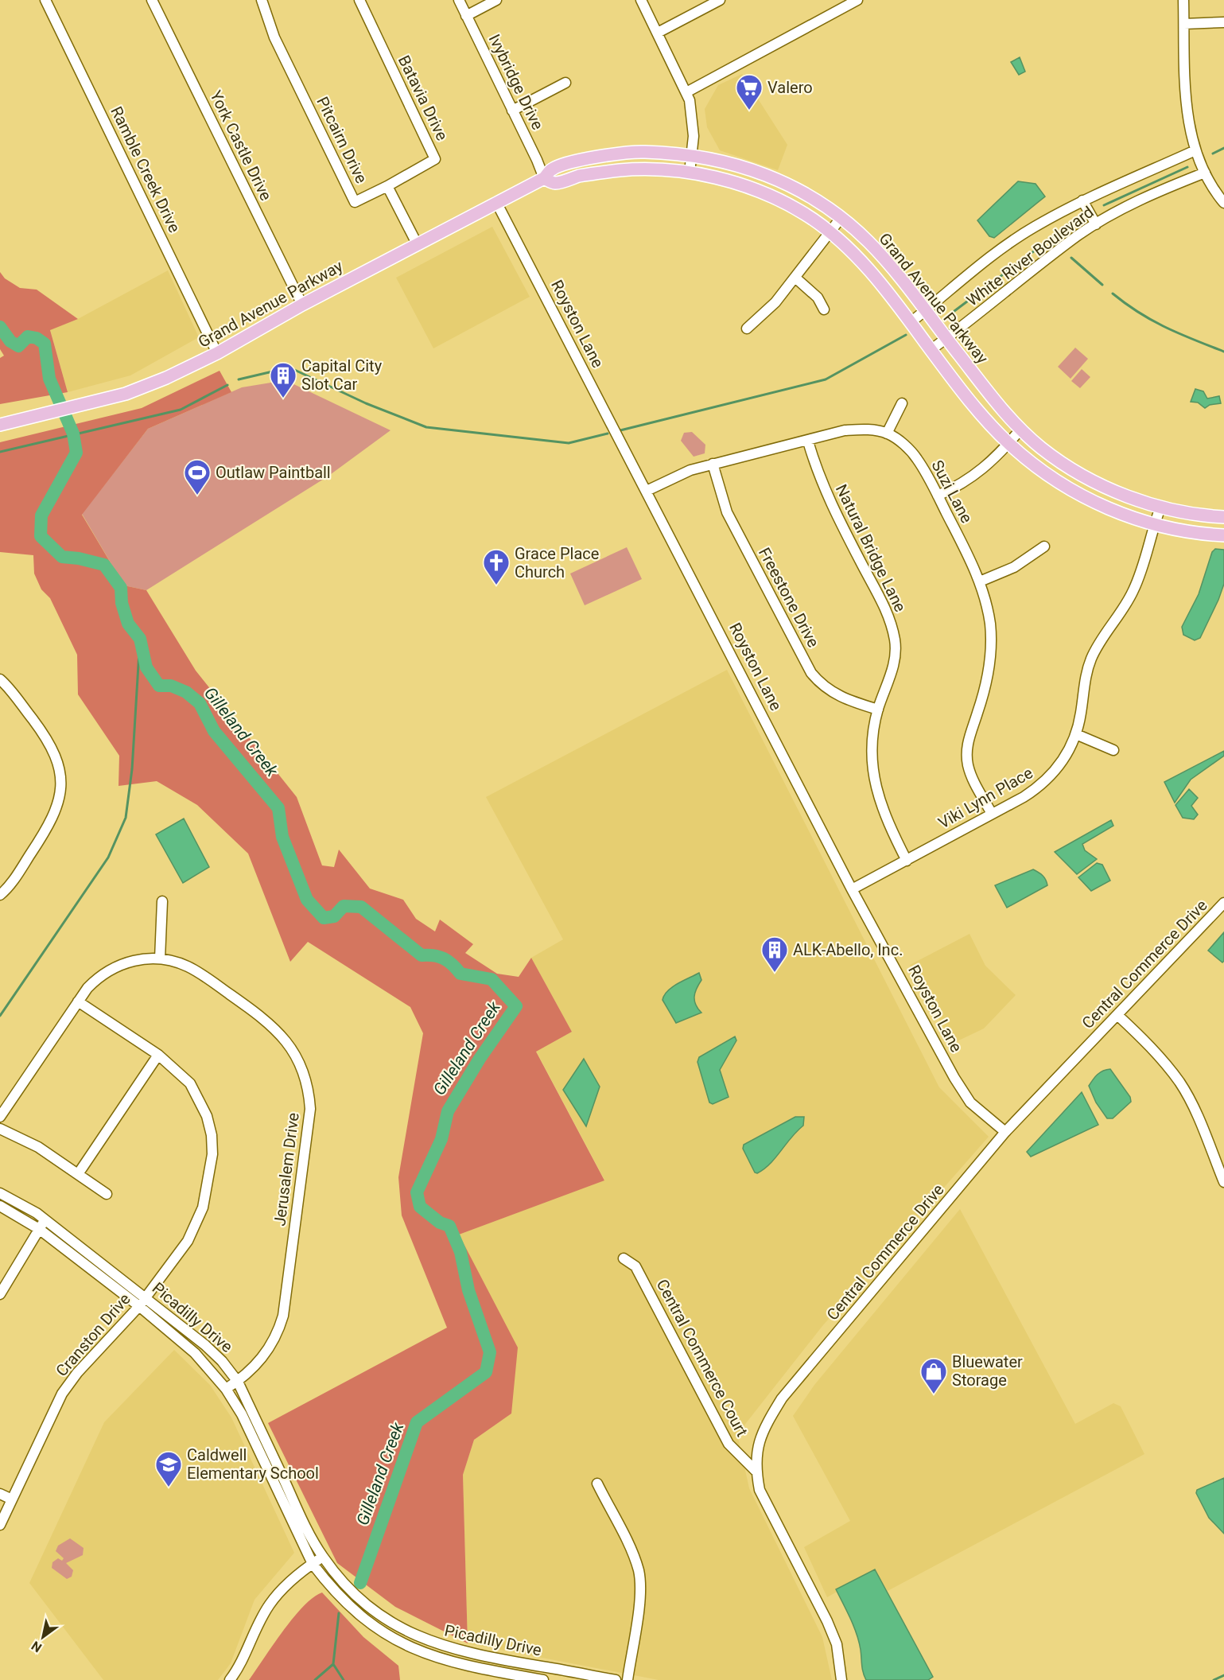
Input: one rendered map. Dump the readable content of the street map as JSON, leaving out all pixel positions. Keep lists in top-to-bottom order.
{
  "streets": {
    "main road": ["Grand Avenue Parkway"],
    "street": [
      "Ivybridge Drive",
      "Batavia Drive",
      "Pitcairn Drive",
      "York Castle Drive",
      "Ramble Creek Drive",
      "White River Boulevard",
      "Royston Lane",
      "Suzi Lane",
      "Natural Bridge Lane",
      "Freestone Drive",
      "Viki Lynn Place",
      "Central Commerce Drive",
      "Jerusalem Drive",
      "Picadilly Drive",
      "Cranston Drive",
      "Central Commerce Court"
    ]
  },
  "crossings": [
    ["Ivybridge Drive", "Grand Avenue Parkway"],
    ["Batavia Drive", "Pitcairn Drive"],
    ["Pitcairn Drive", "Grand Avenue Parkway"],
    ["York Castle Drive", "Grand Avenue Parkway"],
    ["Ramble Creek Drive", "Grand Avenue Parkway"],
    ["White River Boulevard", "Grand Avenue Parkway"],
    ["Grand Avenue Parkway", "Royston Lane"],
    ["Grand Avenue Parkway", "Viki Lynn Place"],
    ["Royston Lane", "Suzi Lane"],
    ["Royston Lane", "Viki Lynn Place"],
    ["Royston Lane", "Central Commerce Drive"],
    ["Suzi Lane", "Natural Bridge Lane"],
    ["Suzi Lane", "Freestone Drive"],
    ["Suzi Lane", "Viki Lynn Place"],
    ["Natural Bridge Lane", "Freestone Drive"],
    ["Natural Bridge Lane", "Viki Lynn Place"],
    ["Central Commerce Drive", "Central Commerce Court"],
    ["Jerusalem Drive", "Picadilly Drive"],
    ["Jerusalem Drive", "Cranston Drive"],
    ["Picadilly Drive", "Cranston Drive"]
  ],
  "water": ["Gilleland Creek"],
  "places": {
    "supermarket": ["Valero"],
    "building": ["Capital City Slot Car", "ALK-Abello, Inc."],
    "sports": ["Outlaw Paintball"],
    "church": ["Grace Place Church"],
    "shop": ["Bluewater Storage"],
    "school or university": ["Caldwell Elementary School"]
  },
  "north": "bottom left"
}
